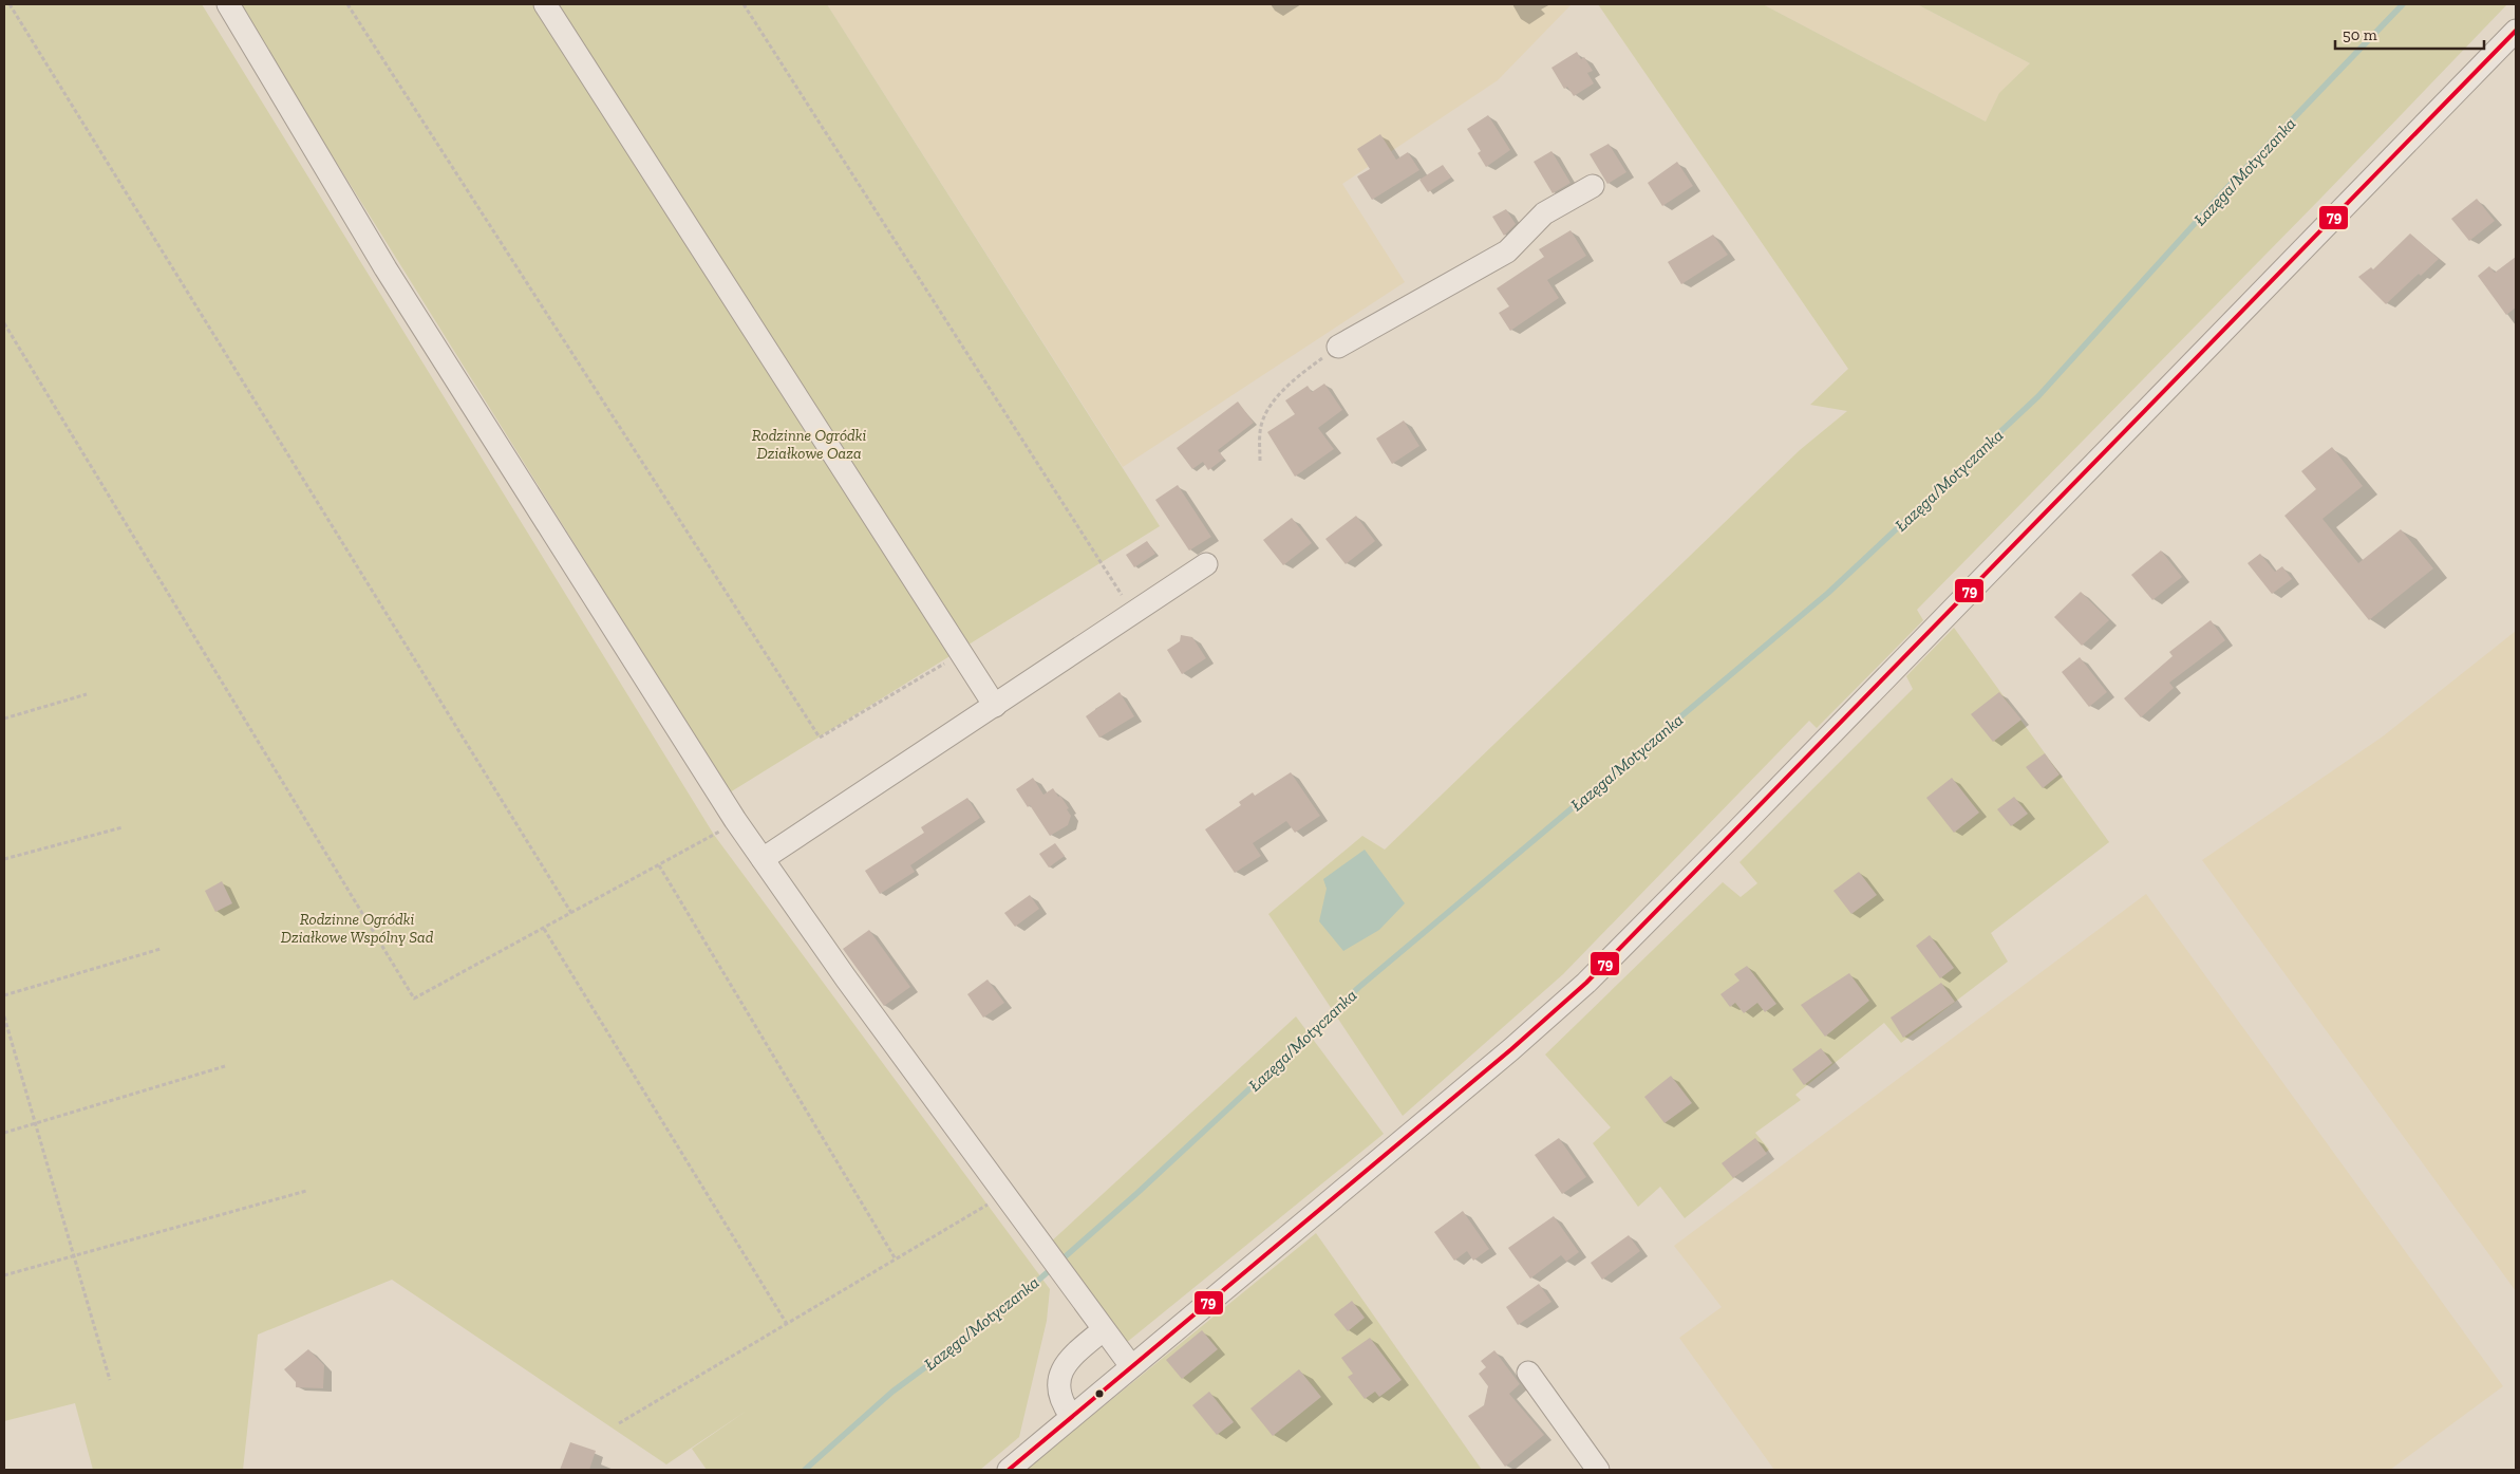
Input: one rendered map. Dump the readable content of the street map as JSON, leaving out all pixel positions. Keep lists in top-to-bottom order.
{
  "water": ["Łazęga/Motyczanka"],
  "parks": ["Rodzinne Ogródki Działkowe Oaza", "Rodzinne Ogródki Działkowe Wspólny Sad"],
  "lines": ["transit line 79"],
  "scale_bar": "50 m"
}
